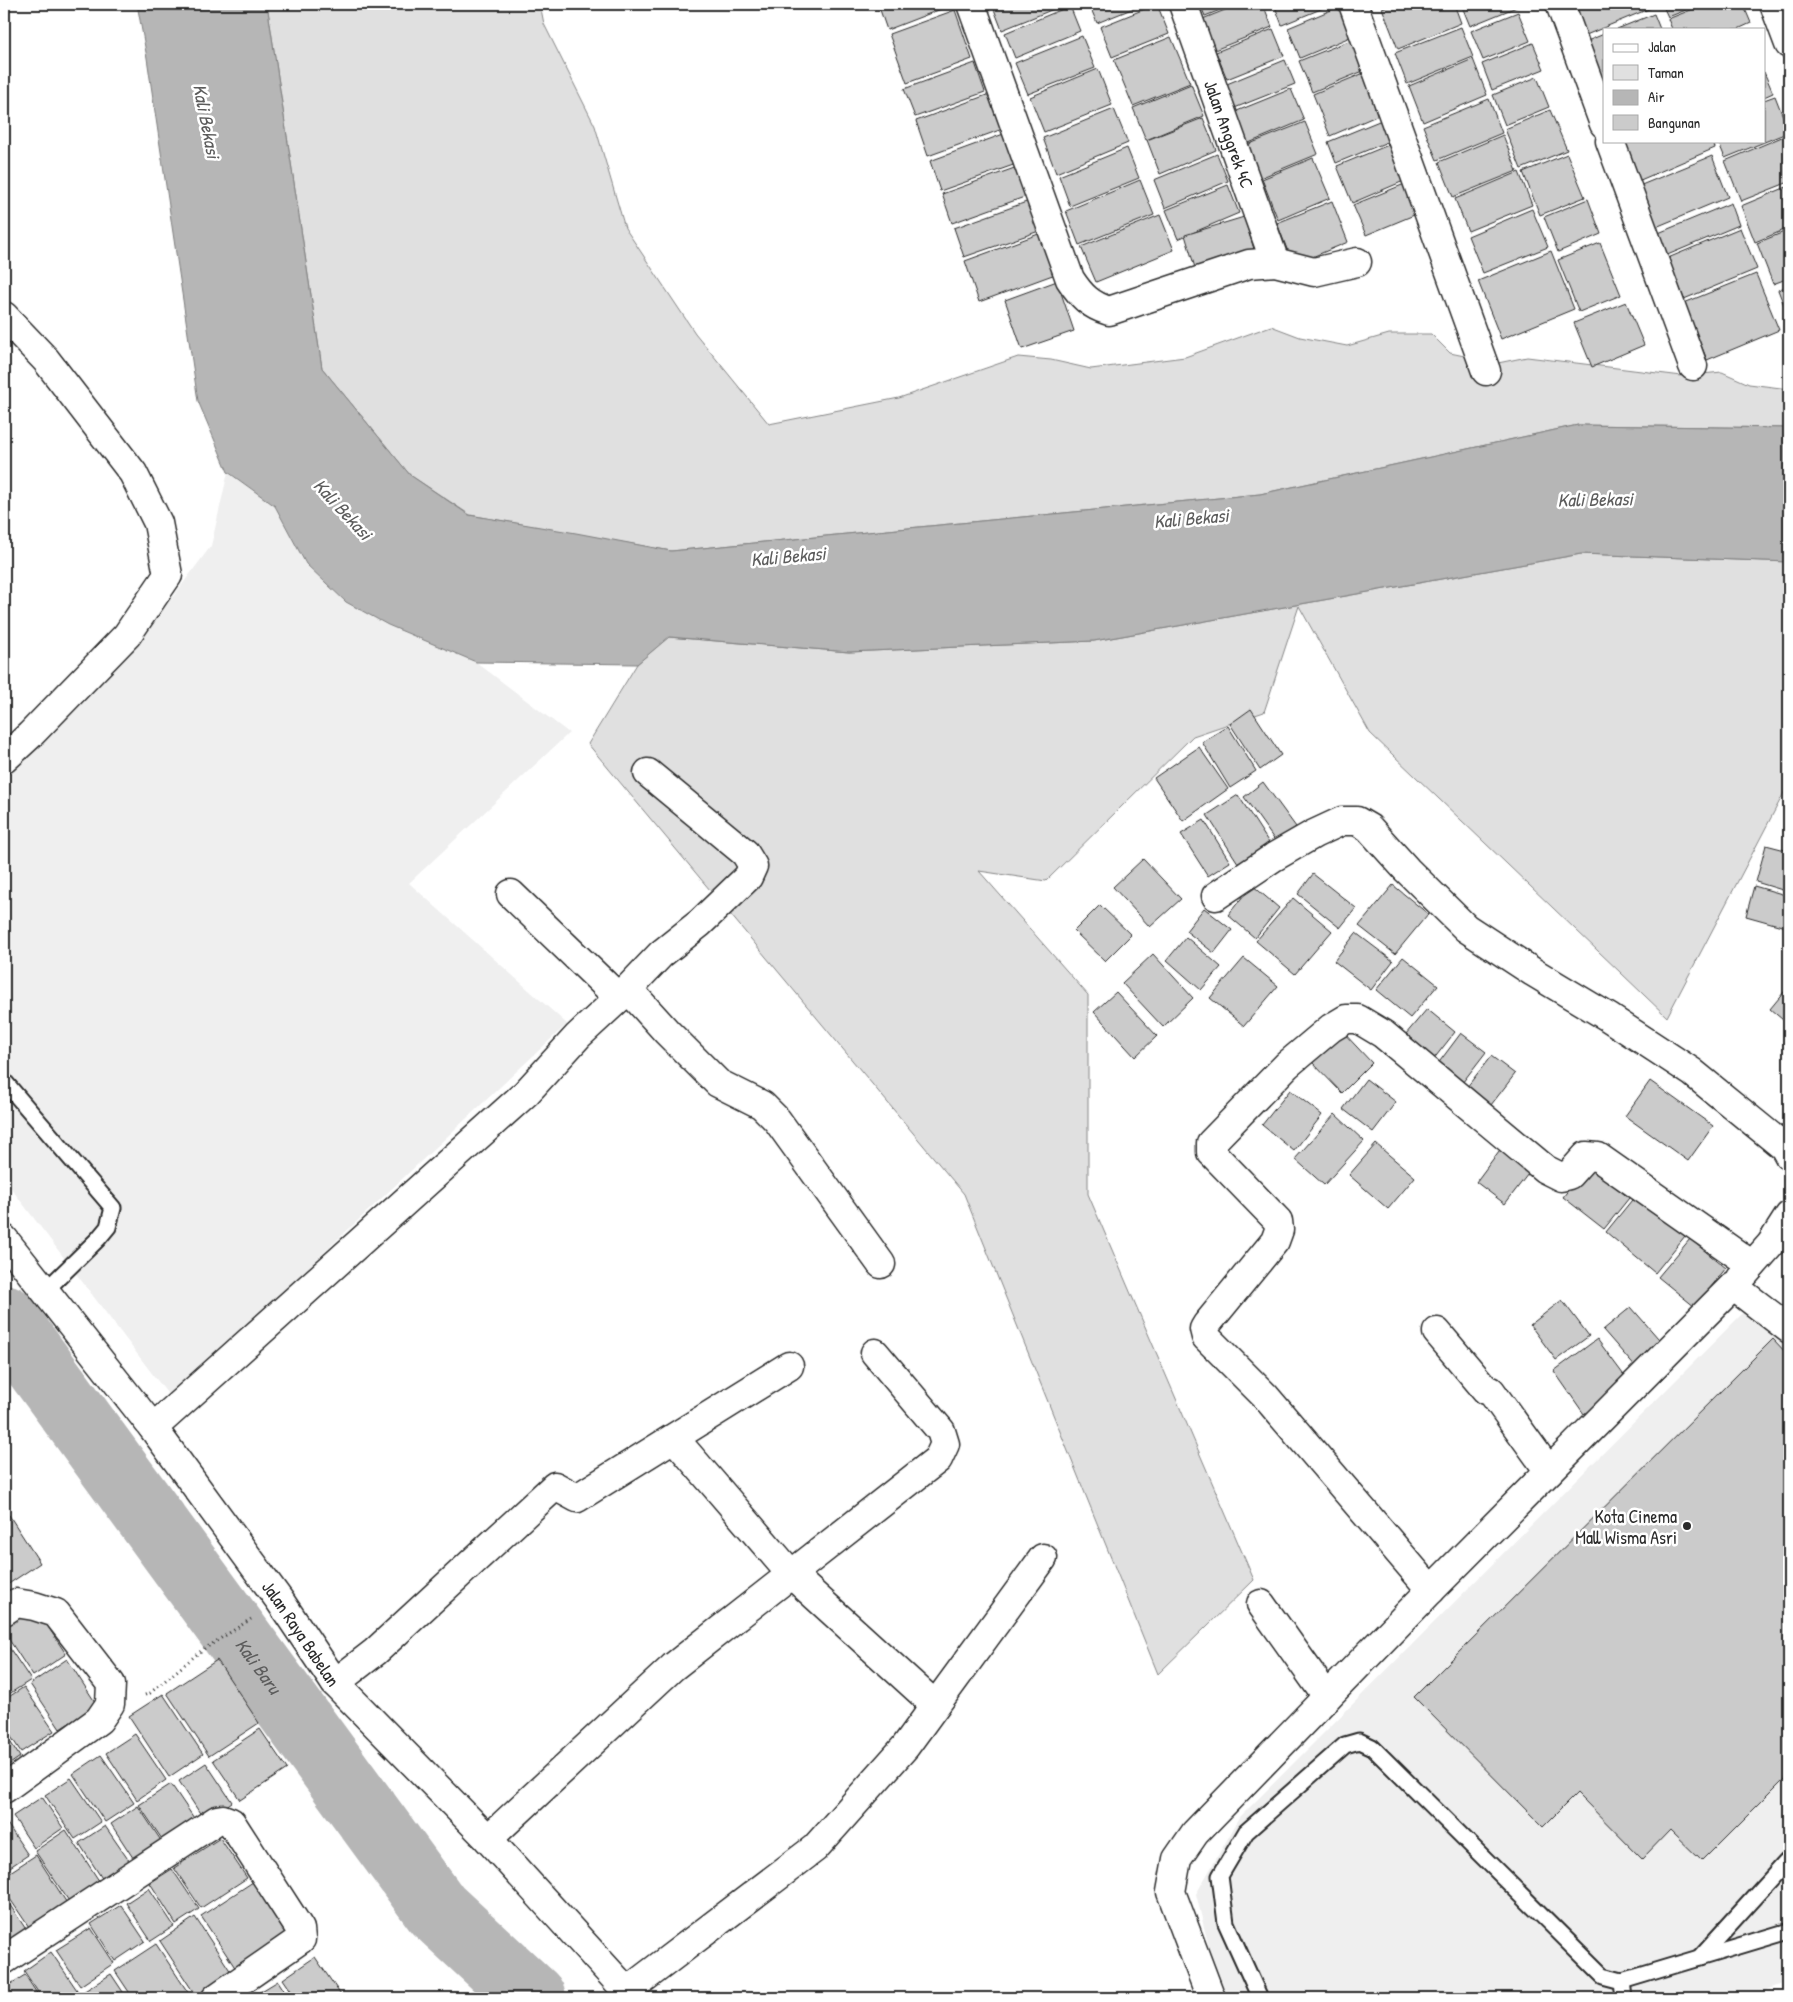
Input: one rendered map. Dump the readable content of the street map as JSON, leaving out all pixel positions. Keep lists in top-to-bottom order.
{
  "streets": {
    "street": ["Jalan Anggrek 4C", "Jalan Raya Babelan"]
  },
  "water": ["Kali Bekasi", "Kali Baru"],
  "places": ["Kota Cinema Mall Wisma Asri"],
  "legend": [
    "Jalan",
    "Taman",
    "Air",
    "Bangunan"
  ]
}
